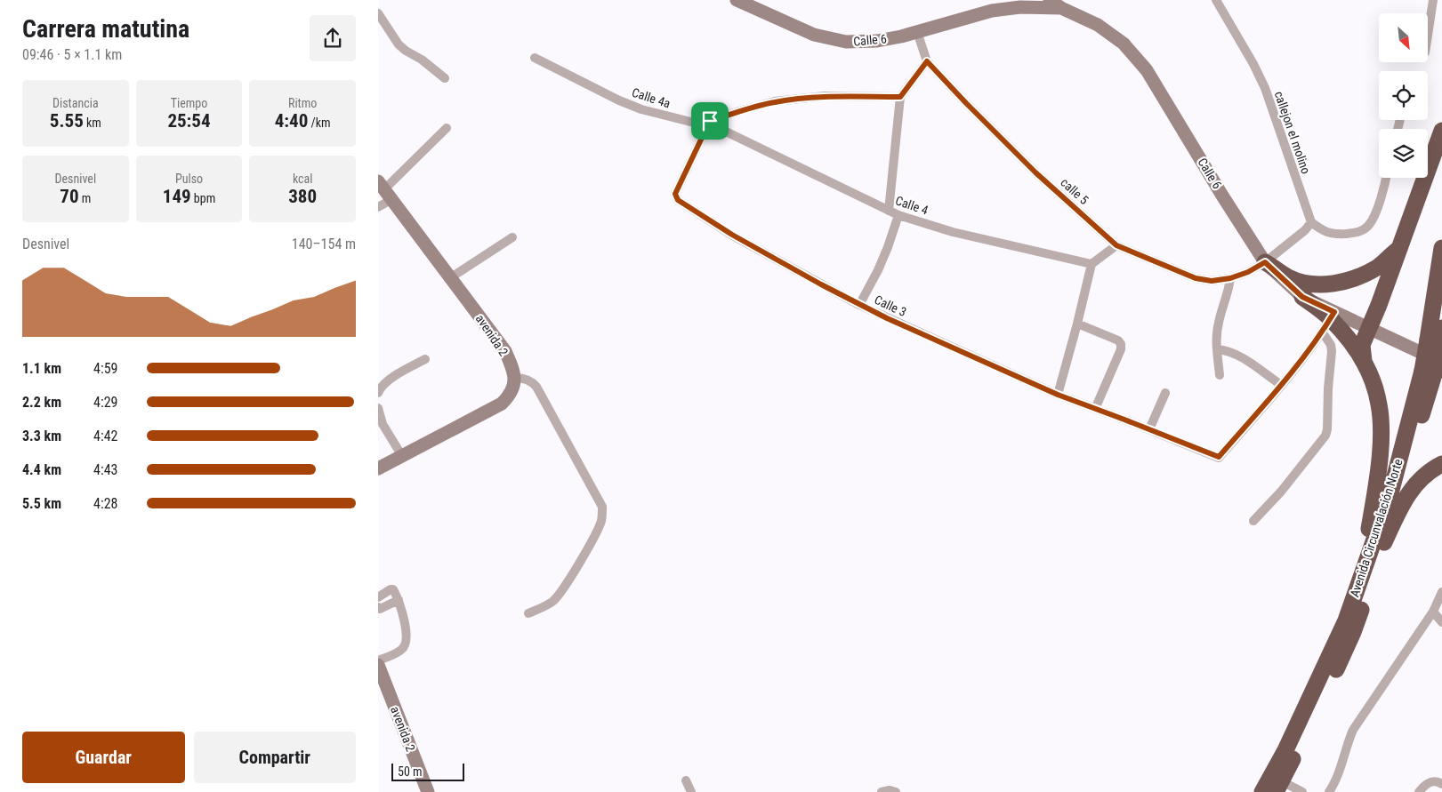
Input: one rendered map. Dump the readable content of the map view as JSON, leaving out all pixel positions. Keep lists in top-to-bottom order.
{
  "streets": {
    "highway": ["Avenida Circunvalación Norte"],
    "street": [
      "Calle 6",
      "Calle 4a",
      "callejon el molino",
      "calle 5",
      "Calle 4",
      "Calle 3",
      "avenida 2"
    ]
  },
  "crossings": [
    ["Calle 6", "calle 5"],
    ["Calle 4a", "Calle 4"],
    ["Calle 4a", "Calle 3"],
    ["Calle 4", "Calle 3"]
  ],
  "scale_bar": "50 m",
  "north": "bottom right",
  "page": {
    "heading": ["Carrera matutina", "09:46 · 5 × 1.1 km"],
    "stats": [
      ["Distancia", "5.55 km"],
      ["Tiempo", "25:54"],
      ["Ritmo", "4:40 /km"],
      ["Desnivel", "70 m"],
      ["Pulso", "149 bpm"],
      ["kcal", "380"]
    ],
    "chart": ["Desnivel", "140–154 m"],
    "list": [
      {
        "name": "1.1 km",
        "note": "4:59"
      },
      {
        "name": "2.2 km",
        "note": "4:29"
      },
      {
        "name": "3.3 km",
        "note": "4:42"
      },
      {
        "name": "4.4 km",
        "note": "4:43"
      },
      {
        "name": "5.5 km",
        "note": "4:28"
      }
    ],
    "buttons": ["Guardar", "Compartir"],
    "scale": "50 m"
  }
}
